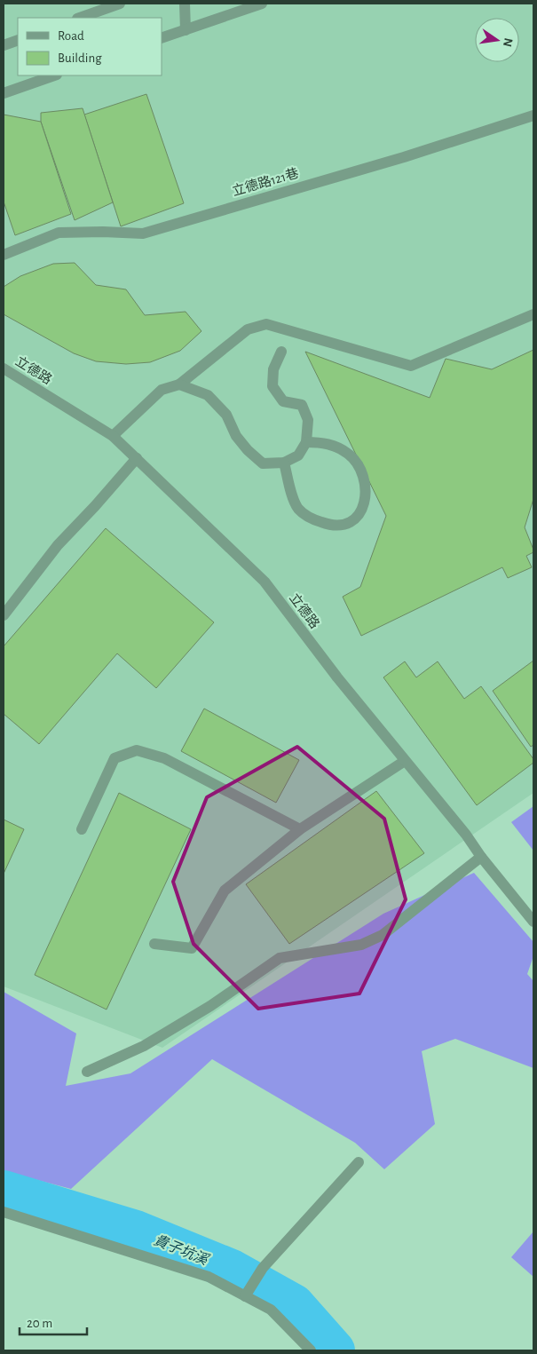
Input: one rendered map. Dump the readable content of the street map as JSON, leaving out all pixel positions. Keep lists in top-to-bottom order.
{
  "streets": {
    "street": ["立德路121巷", "立德路"]
  },
  "water": ["貴子坑溪"],
  "legend": ["Road", "Building"],
  "scale_bar": "20 m",
  "north": "right"
}
